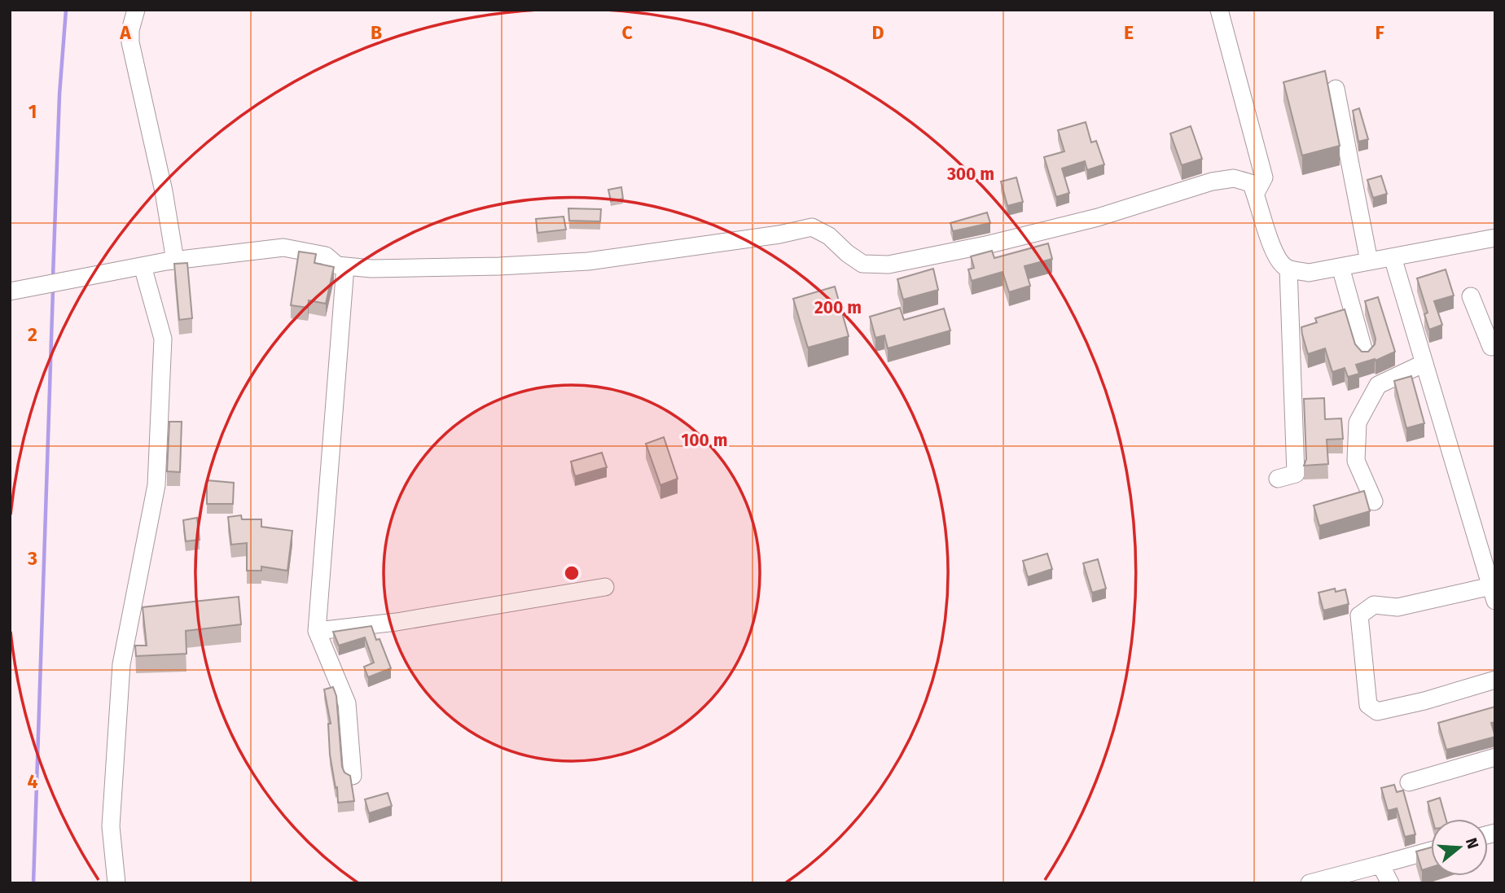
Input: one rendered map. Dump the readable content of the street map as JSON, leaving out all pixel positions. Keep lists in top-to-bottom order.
{
  "north": "right",
  "grid": {
    "columns": [
      "A",
      "B",
      "C",
      "D",
      "E",
      "F"
    ],
    "rows": [
      "1",
      "2",
      "3",
      "4"
    ]
  },
  "rings": ["300 m", "200 m", "100 m"]
}
